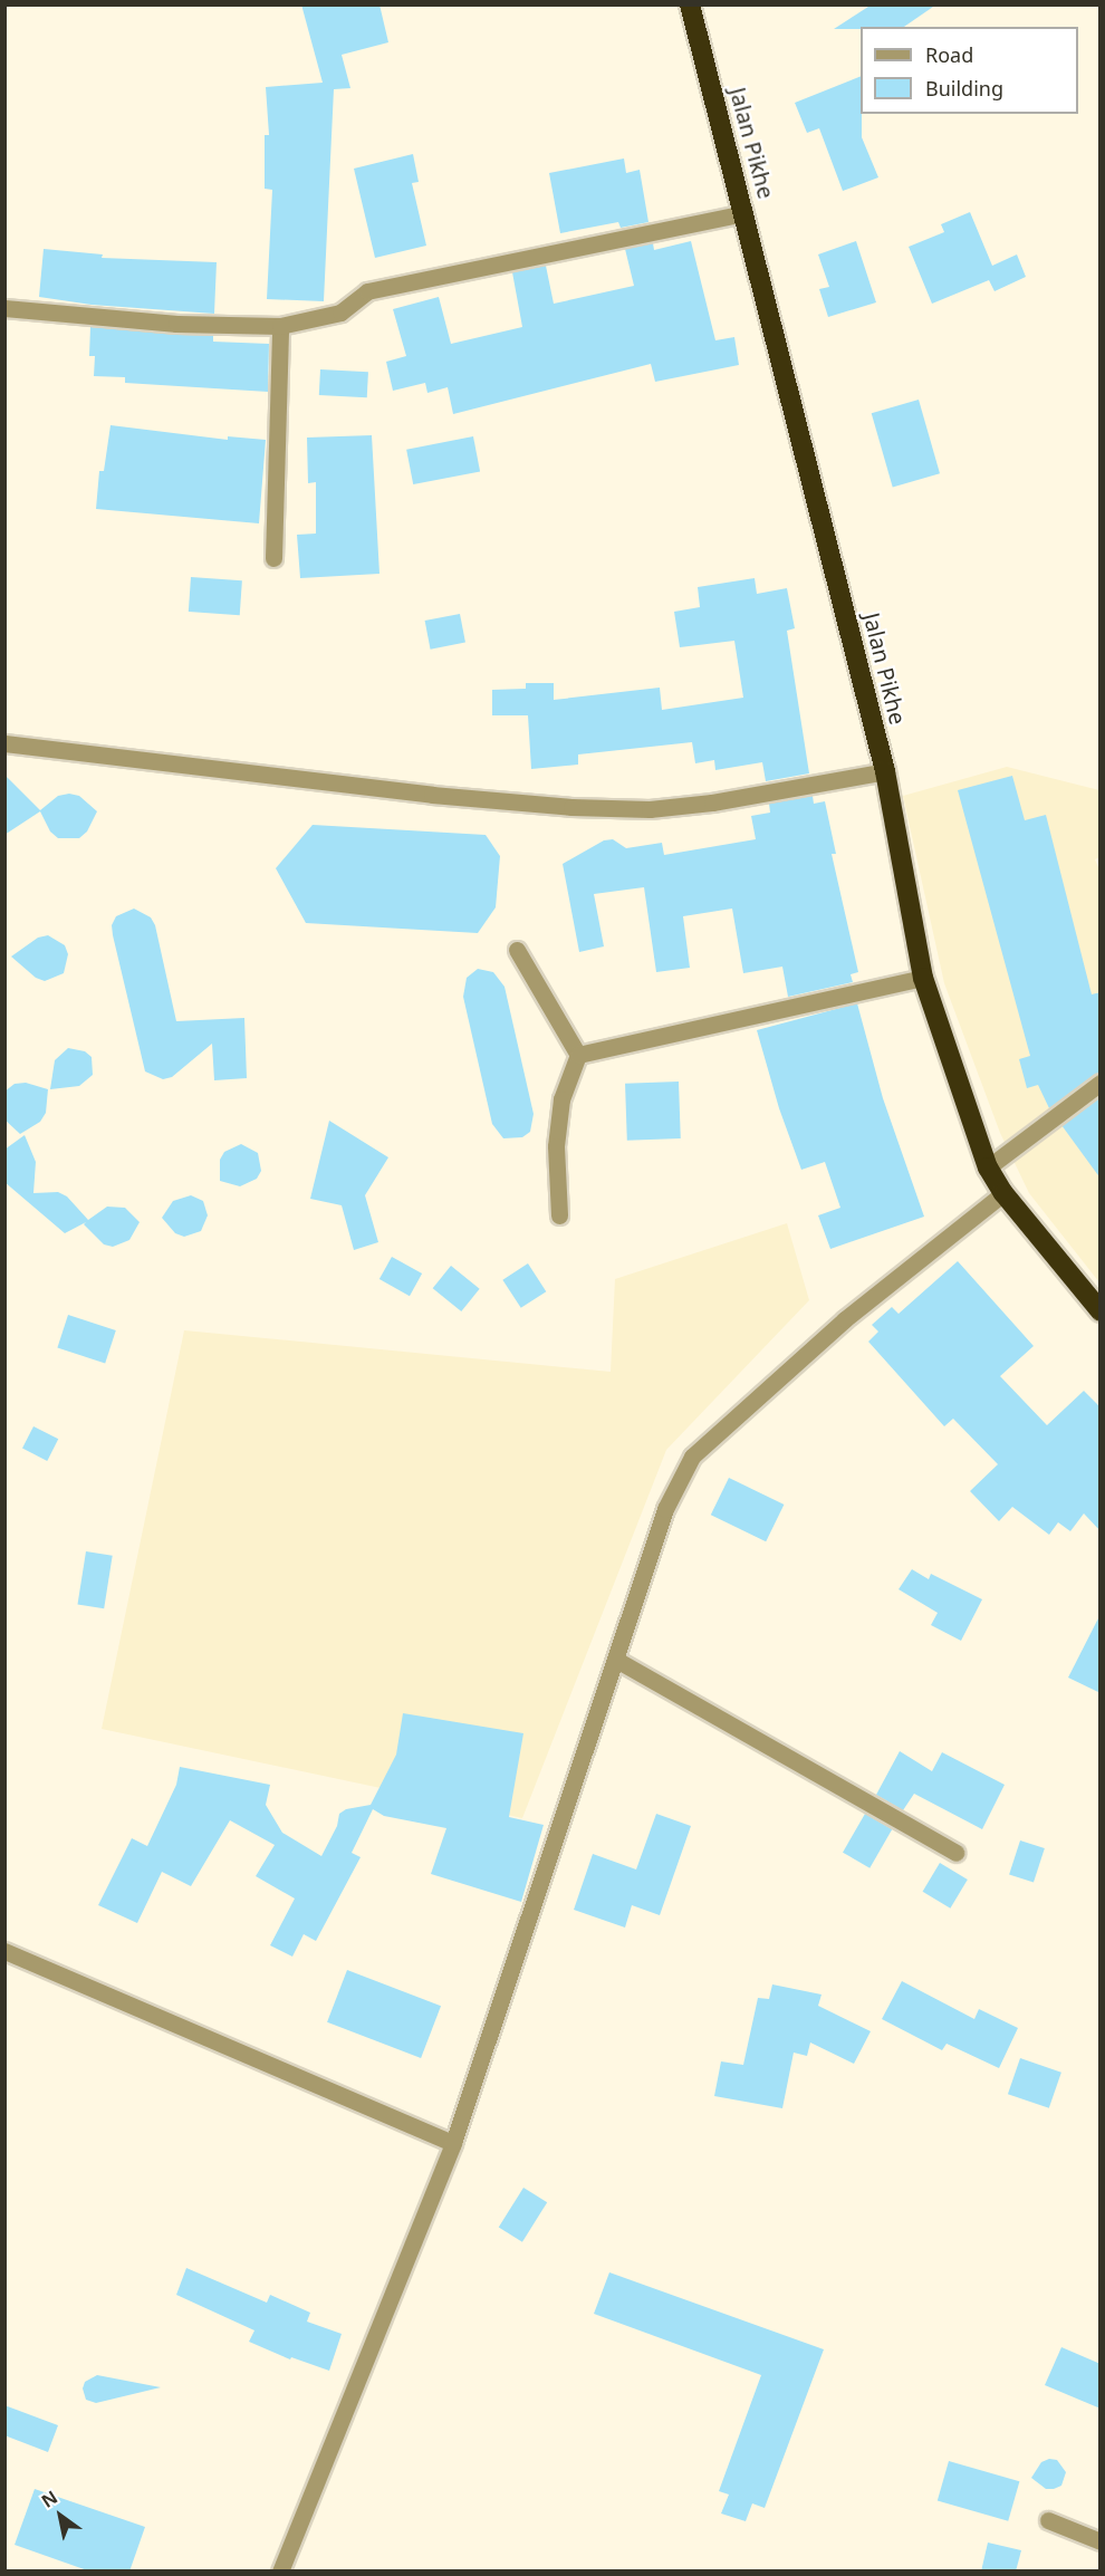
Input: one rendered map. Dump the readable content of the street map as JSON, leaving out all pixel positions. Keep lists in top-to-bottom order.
{
  "streets": {
    "highway": ["Jalan Pikhe"]
  },
  "legend": ["Road", "Building"],
  "north": "top left"
}
